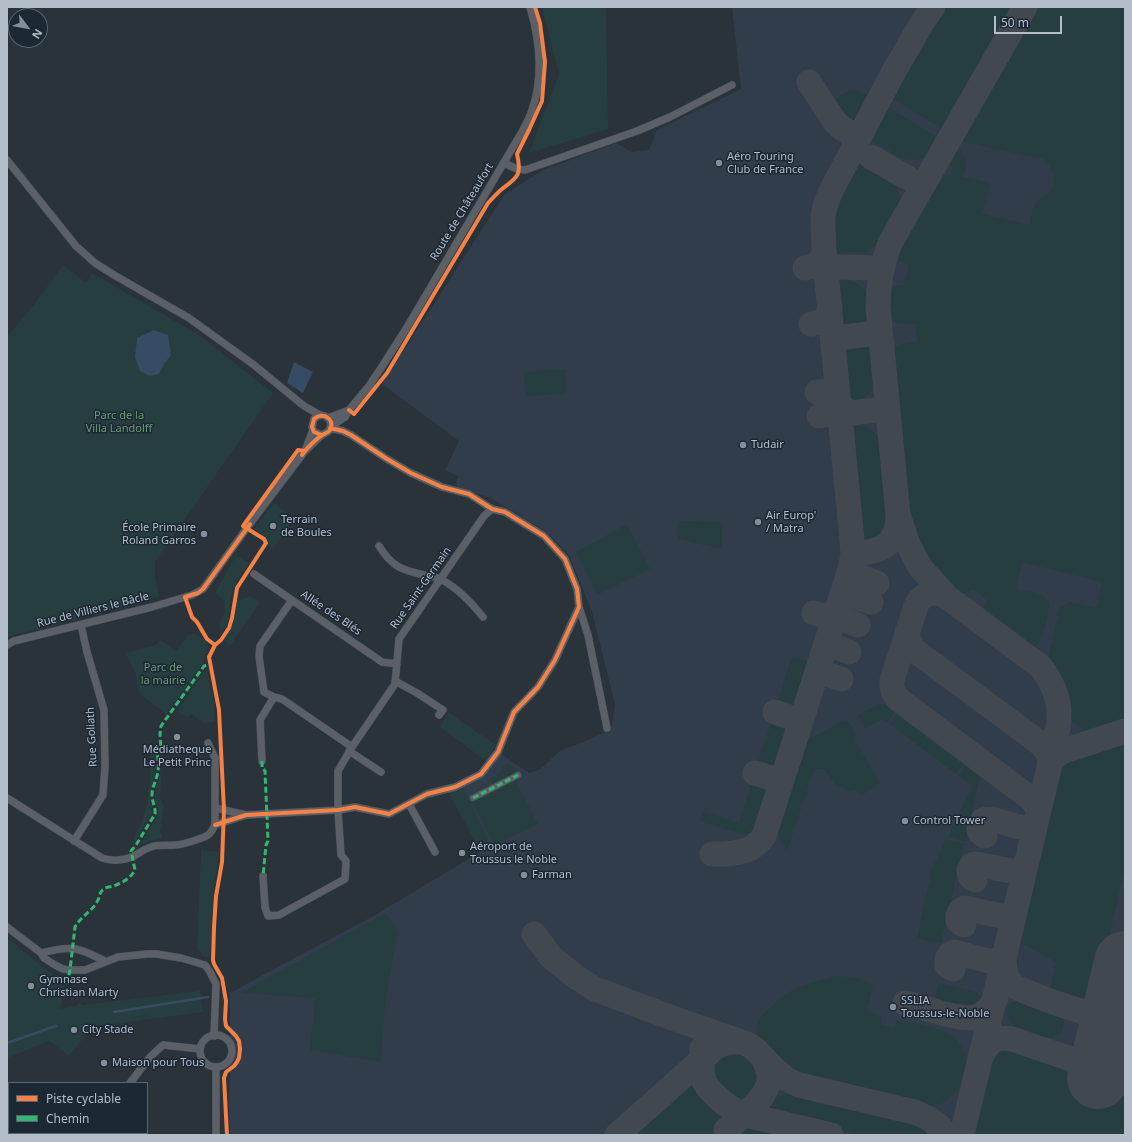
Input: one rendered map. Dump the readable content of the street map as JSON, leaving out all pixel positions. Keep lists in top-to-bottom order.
{
  "streets": {
    "street": [
      "Route de Châteaufort",
      "Rue Saint-Germain",
      "Rue de Villiers le Bâcle",
      "Allée des Blés",
      "Rue Goliath"
    ]
  },
  "crossings": [
    ["Rue Saint-Germain", "Allée des Blés"],
    ["Rue de Villiers le Bâcle", "Rue Goliath"]
  ],
  "parks": ["Parc de la Villa Landolff", "Parc de la mairie"],
  "places": [
    "Aéro Touring Club de France",
    "Tudair",
    "Air Europ' / Matra",
    "Terrain de Boules",
    "École Primaire Roland Garros",
    "Médiatheque Le Petit Princ",
    "Control Tower",
    "Aéroport de Toussus le Noble",
    "Farman",
    "Gymnase Christian Marty",
    "SSLIA Toussus-le-Noble",
    "City Stade",
    "Maison pour Tous"
  ],
  "legend": ["Piste cyclable", "Chemin"],
  "scale_bar": "50 m",
  "north": "bottom right"
}
